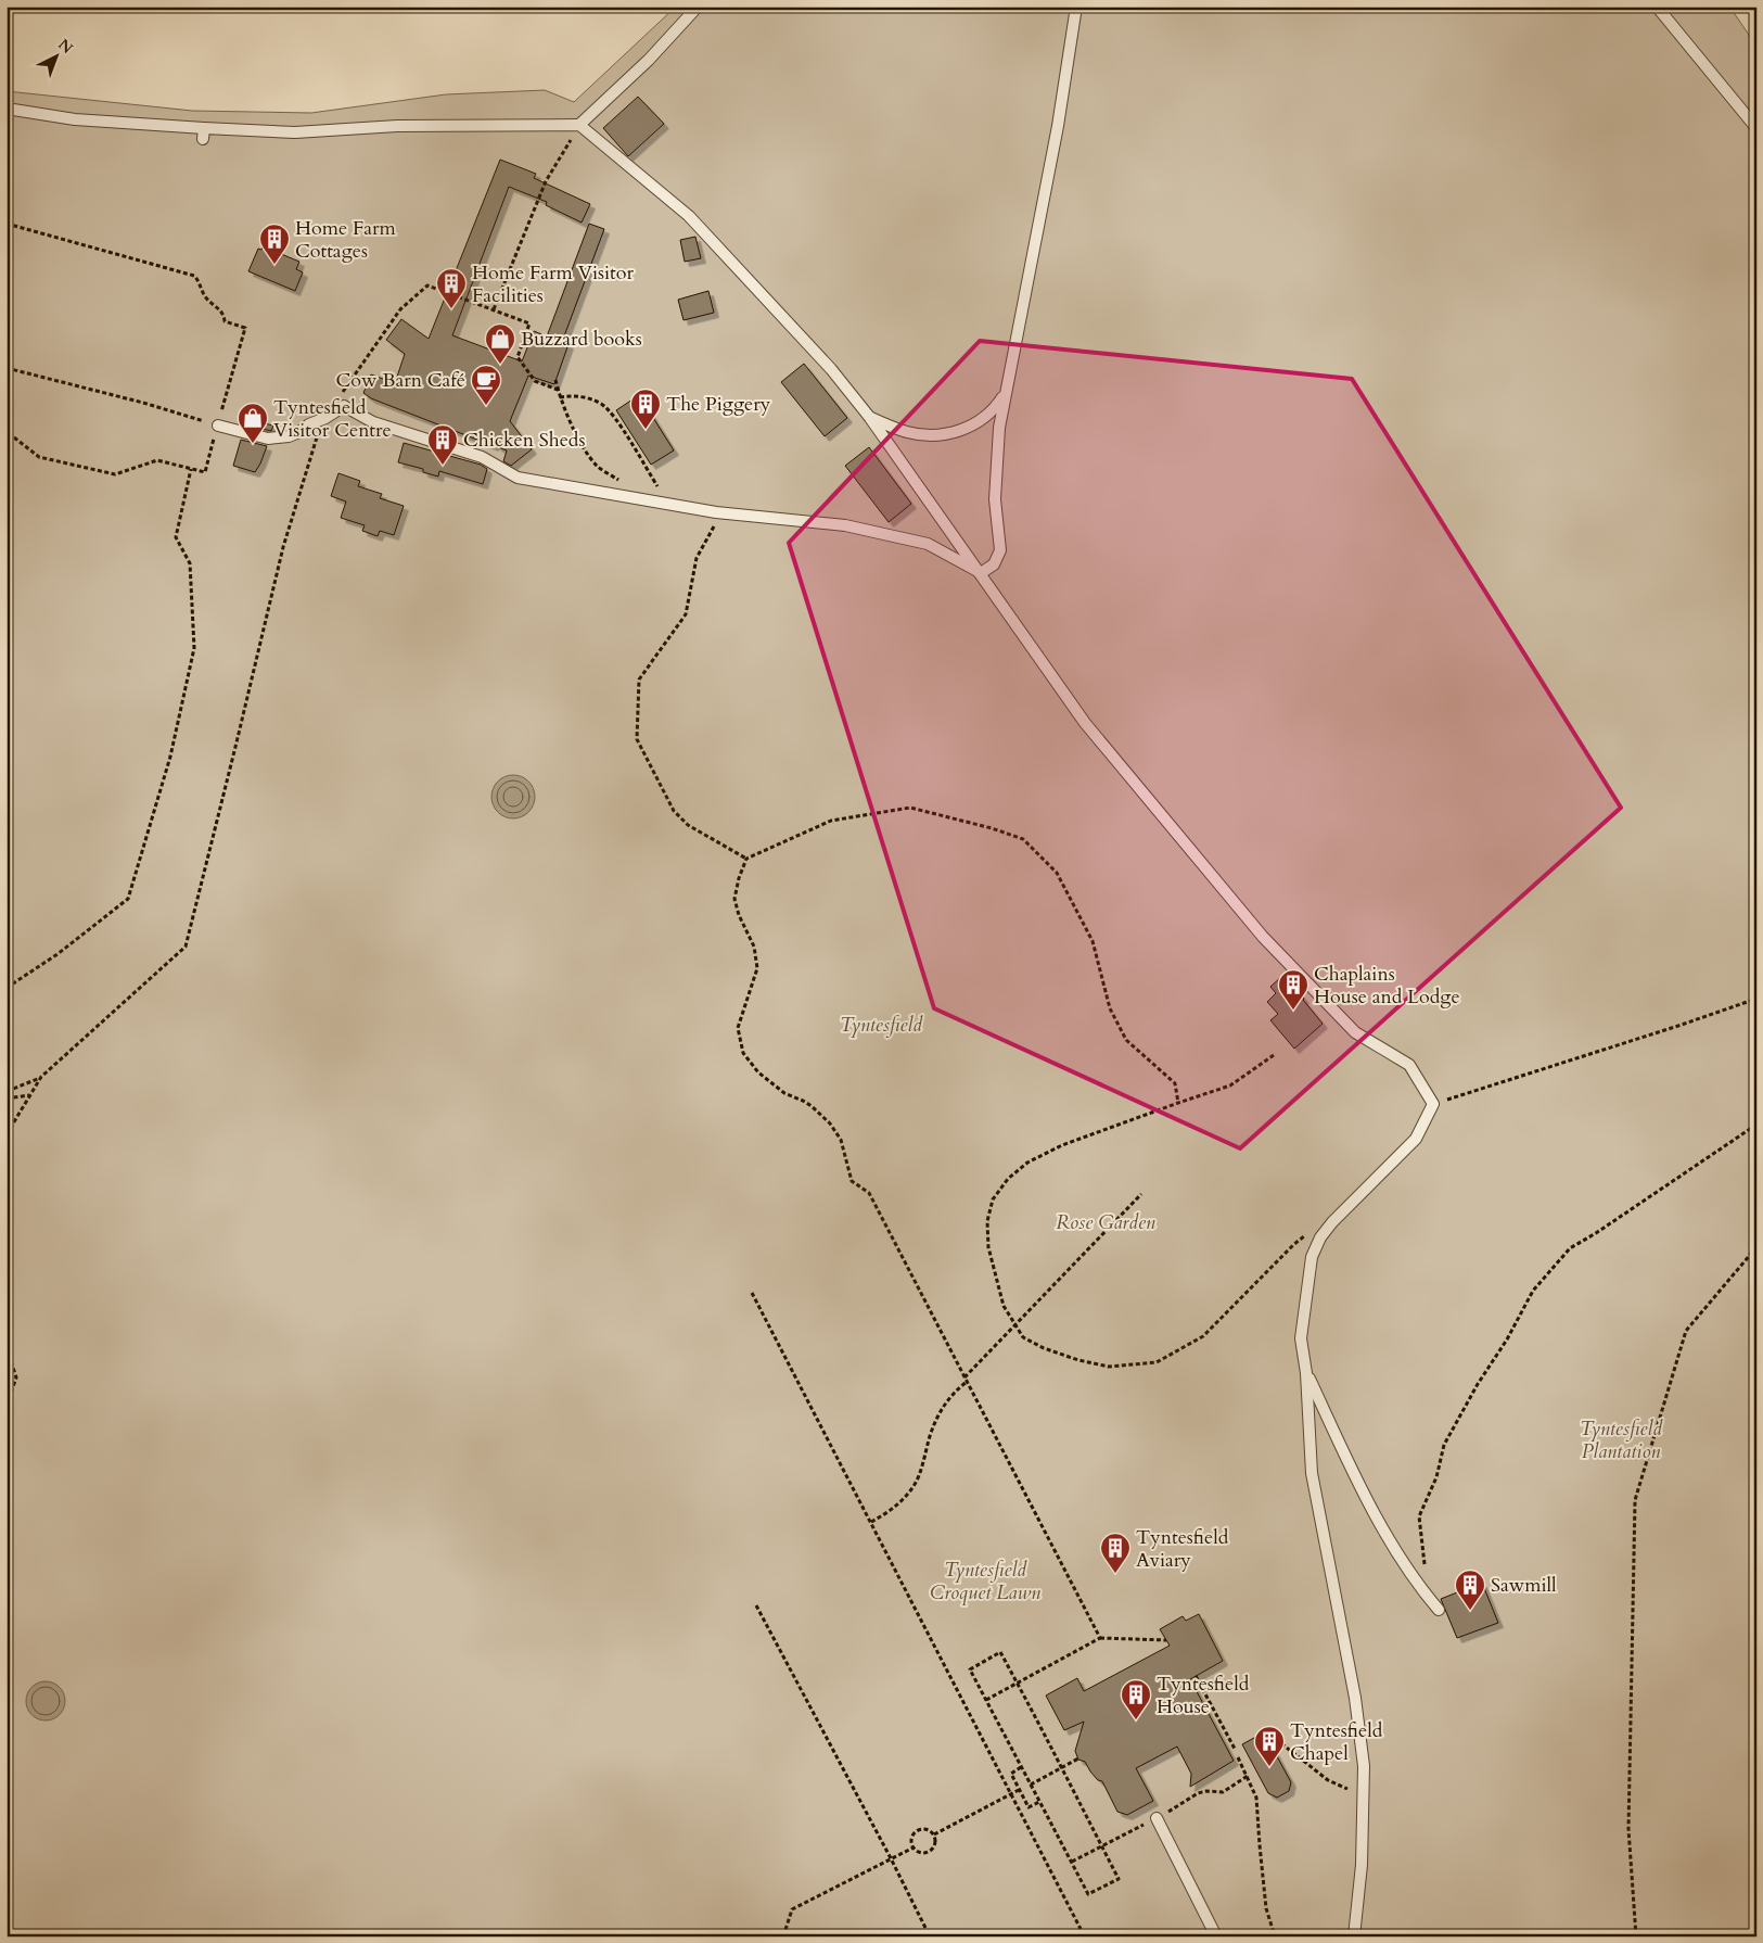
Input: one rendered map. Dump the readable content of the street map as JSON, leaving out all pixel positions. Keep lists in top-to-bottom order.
{
  "parks": [
    "Tyntesfield",
    "Rose Garden",
    "Tyntesfield Plantation",
    "Tyntesfield Croquet Lawn"
  ],
  "places": {
    "building": [
      "Home Farm Cottages",
      "Home Farm Visitor Facilities",
      "The Piggery",
      "Chicken Sheds",
      "Chaplains House and Lodge",
      "Tyntesfield Aviary",
      "Sawmill",
      "Tyntesfield House",
      "Tyntesfield Chapel"
    ],
    "shop": ["Buzzard books", "Tyntesfield Visitor Centre"],
    "cafe": ["Cow Barn Café"]
  },
  "north": "top right"
}
